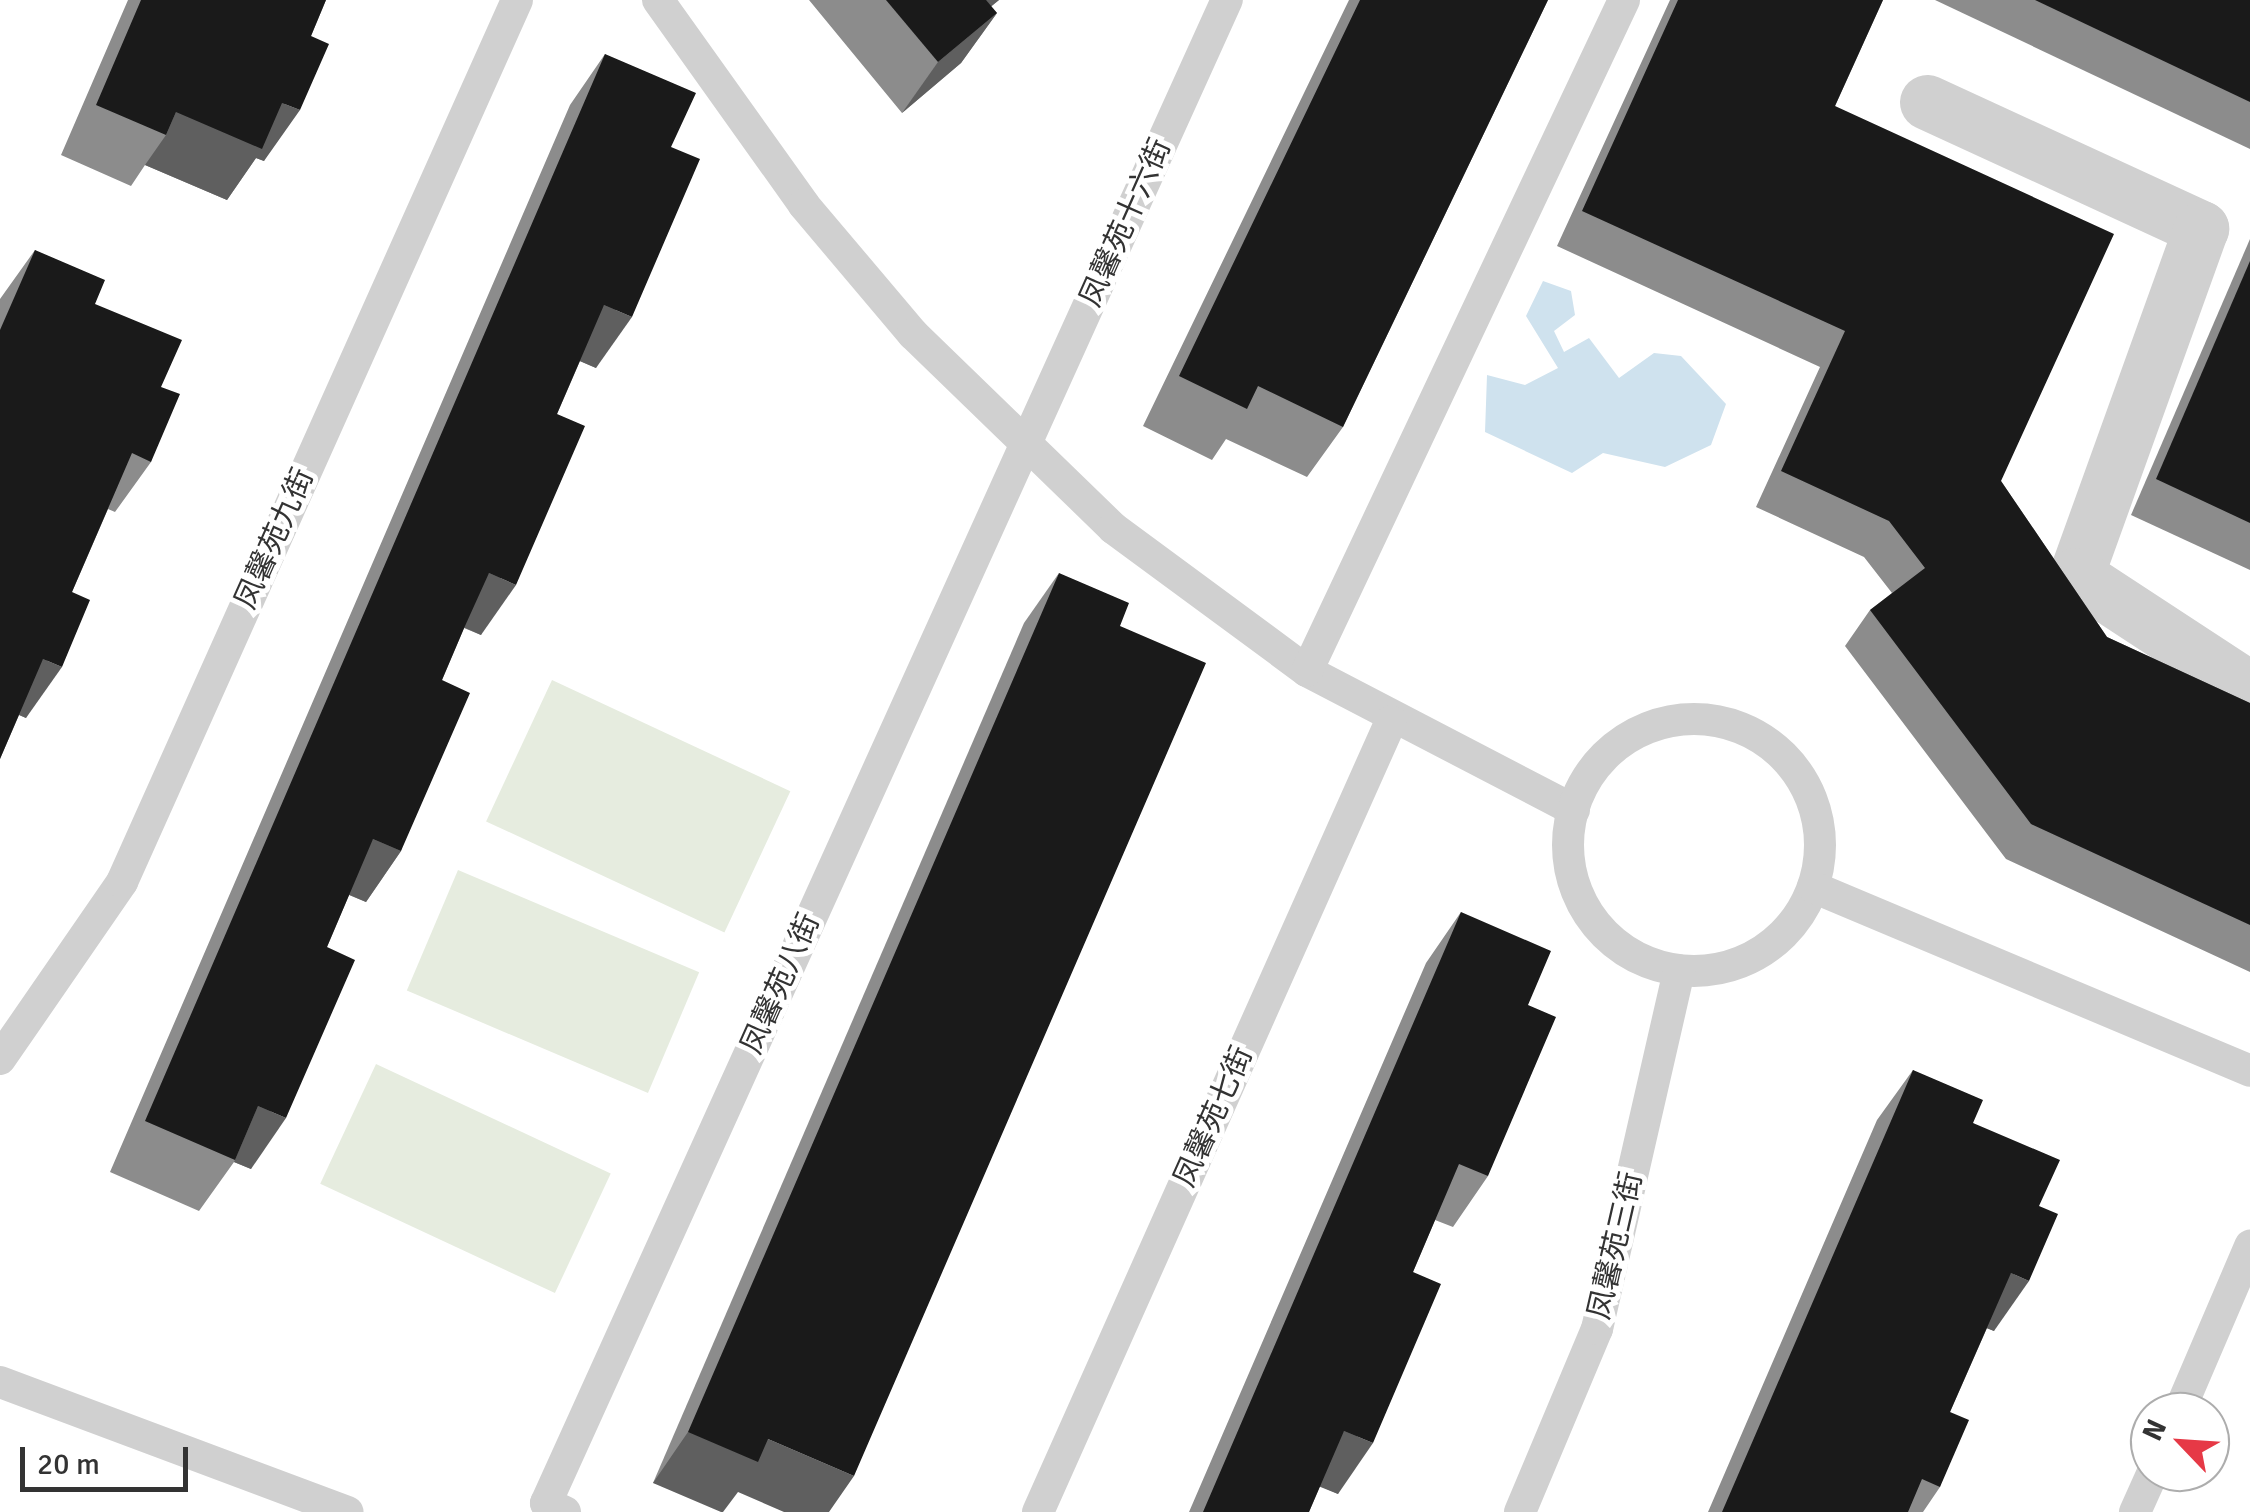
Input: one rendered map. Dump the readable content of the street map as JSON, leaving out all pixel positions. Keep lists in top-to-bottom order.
{
  "streets": {
    "lane": [
      "凤馨苑十六街",
      "凤馨苑九街",
      "凤馨苑八街",
      "凤馨苑七街",
      "凤馨苑三街"
    ]
  },
  "crossings": [
    ["凤馨苑十六街", "凤馨苑八街"]
  ],
  "scale_bar": "20 m",
  "north": "top left"
}
